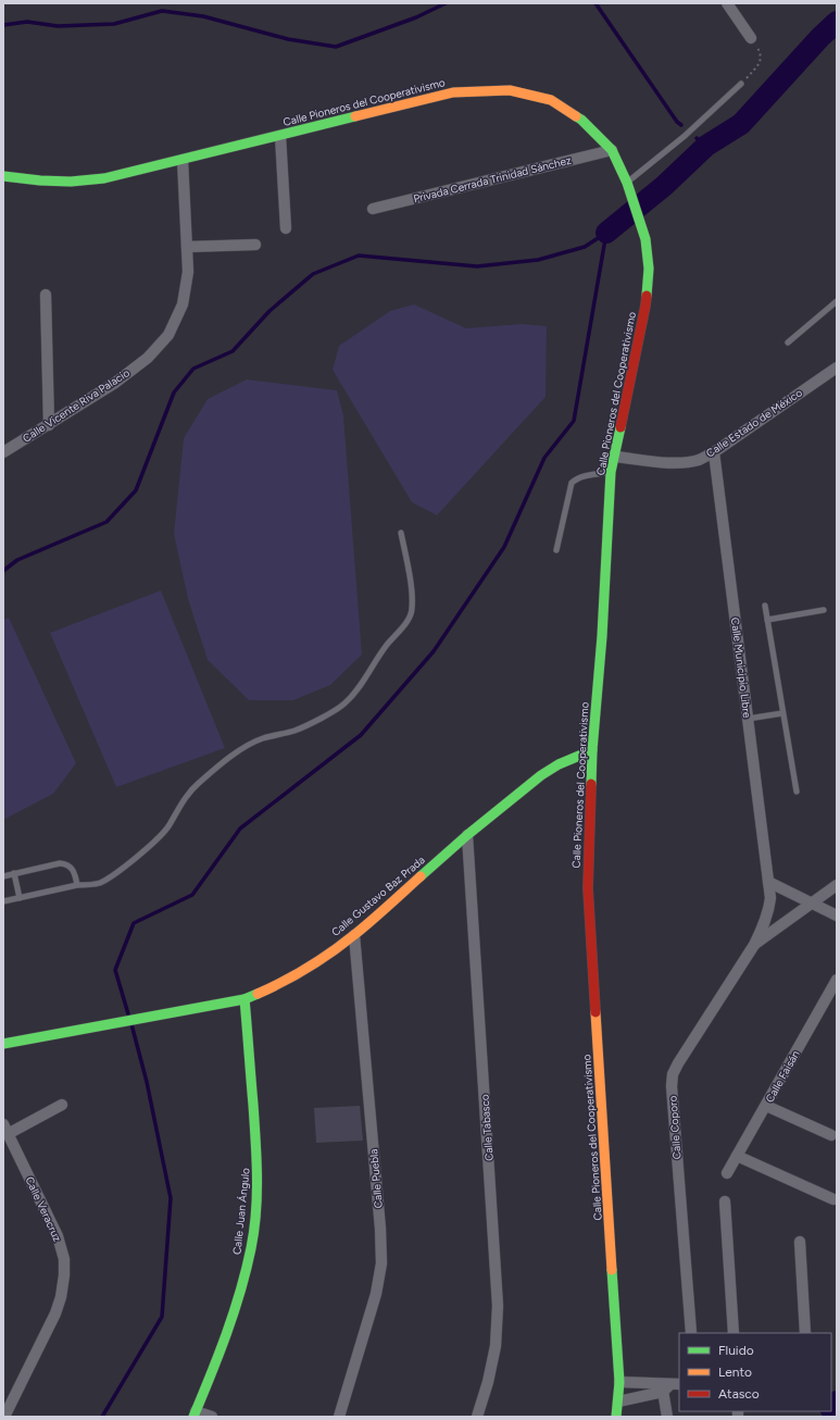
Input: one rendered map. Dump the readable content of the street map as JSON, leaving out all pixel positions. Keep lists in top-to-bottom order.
{
  "streets": {
    "street": [
      "Calle Pioneros del Cooperativismo",
      "Privada Cerrada Trinidad Sánchez",
      "Calle Vicente Riva Palacio",
      "Calle Estado de México",
      "Calle Municipio Libre",
      "Calle Gustavo Baz Prada",
      "Calle Faisán",
      "Calle Tabasco",
      "Calle Coporo",
      "Calle Puebla",
      "Calle Veracruz",
      "Calle Juan Ángulo"
    ]
  },
  "crossings": [
    ["Calle Pioneros del Cooperativismo", "Privada Cerrada Trinidad Sánchez"],
    ["Calle Pioneros del Cooperativismo", "Calle Vicente Riva Palacio"],
    ["Calle Pioneros del Cooperativismo", "Calle Estado de México"],
    ["Calle Pioneros del Cooperativismo", "Calle Gustavo Baz Prada"],
    ["Calle Estado de México", "Calle Municipio Libre"],
    ["Calle Municipio Libre", "Calle Coporo"],
    ["Calle Gustavo Baz Prada", "Calle Tabasco"],
    ["Calle Gustavo Baz Prada", "Calle Puebla"],
    ["Calle Gustavo Baz Prada", "Calle Juan Ángulo"]
  ],
  "legend": ["Fluido", "Lento", "Atasco"]
}
